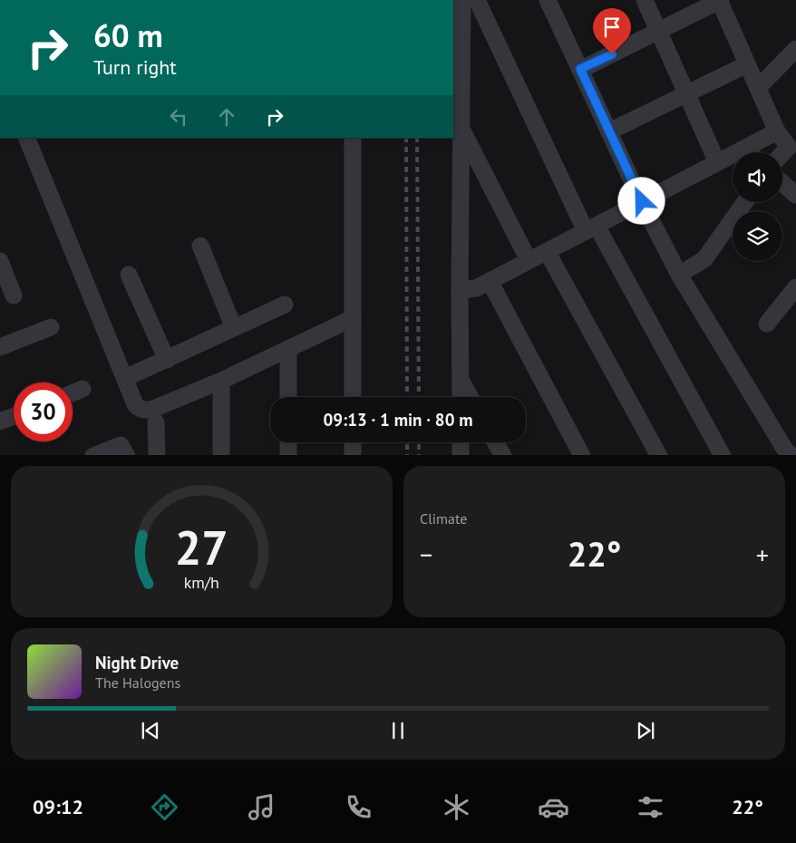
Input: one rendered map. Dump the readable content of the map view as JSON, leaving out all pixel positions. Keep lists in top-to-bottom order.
{
  "page": {
    "turn": ["60 m", "Turn right"],
    "limit": "30",
    "trip": "09:13 · 1 min · 80 m",
    "tile": "Climate",
    "heat": ["−", "22°", "+"],
    "song": ["Night Drive", "The Halogens"],
    "tabs": ["09:12", "22°"],
    "gauge": ["27", "km/h"]
  }
}
